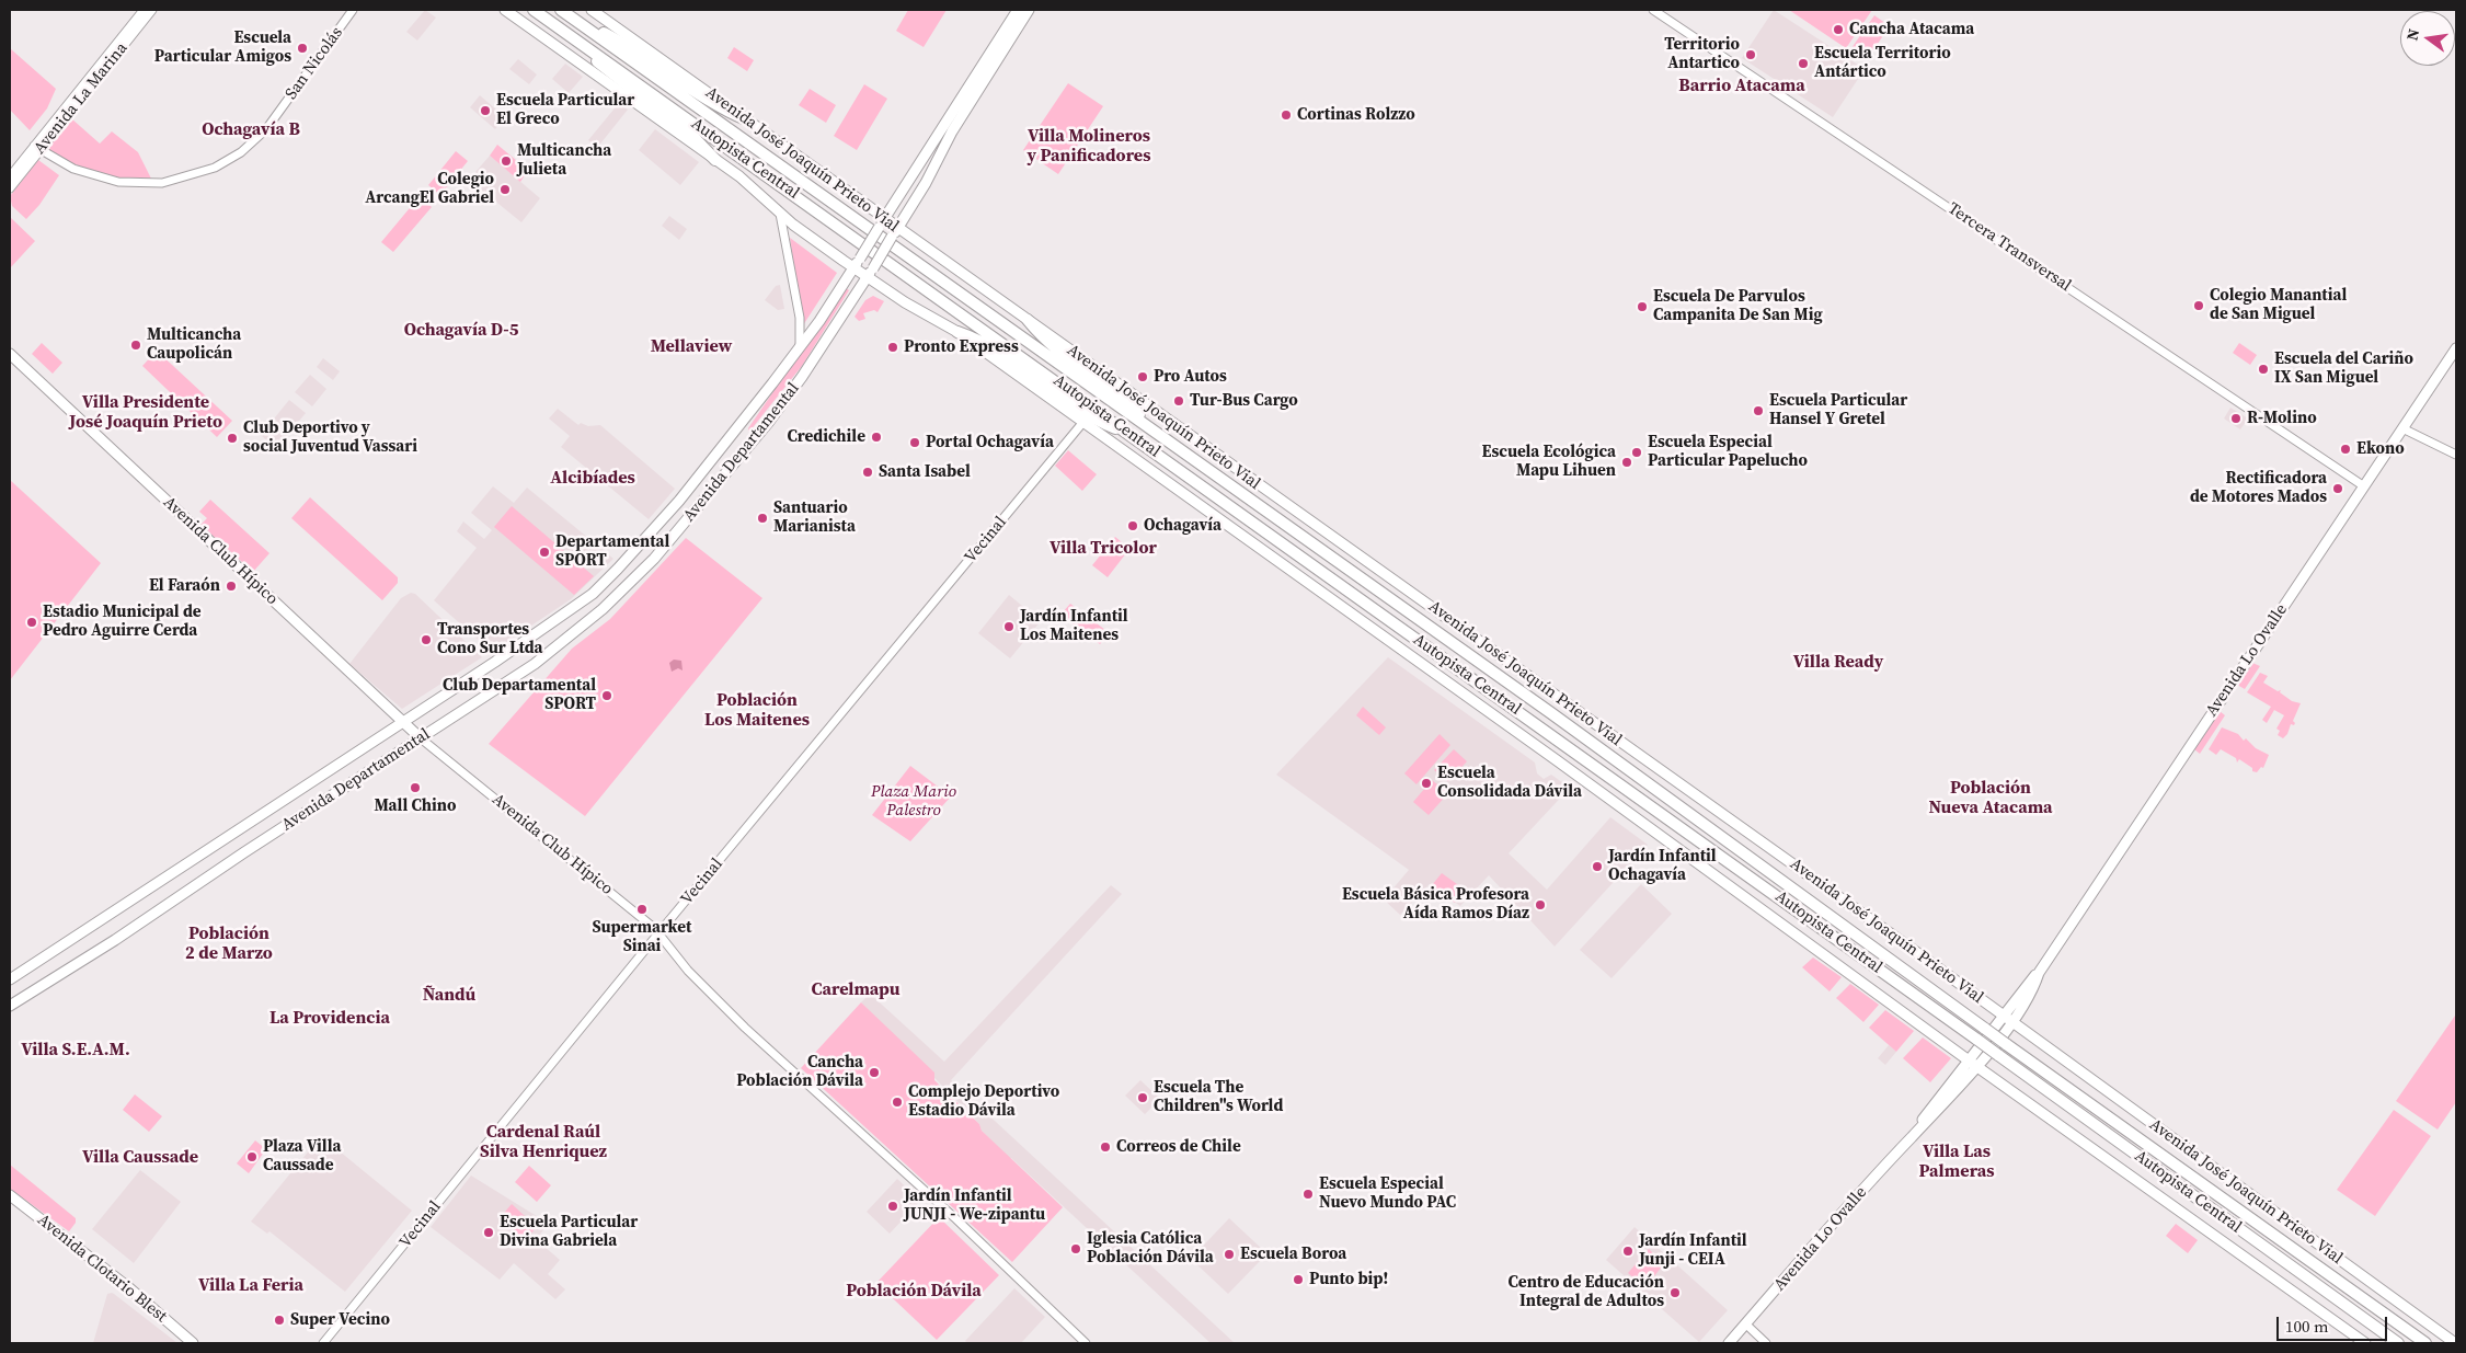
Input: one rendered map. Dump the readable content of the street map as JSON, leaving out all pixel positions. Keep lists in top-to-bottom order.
{
  "streets": {
    "highway": ["Autopista Central"],
    "main road": [
      "Avenida José Joaquín Prieto Vial",
      "Avenida Departamental",
      "Avenida Club Hípico",
      "Avenida Lo Ovalle",
      "Avenida Clotario Blest"
    ],
    "street": [
      "San Nicolás",
      "Avenida La Marina",
      "Tercera Transversal",
      "Vecinal"
    ]
  },
  "crossings": [
    ["San Nicolás", "Avenida La Marina"],
    ["Avenida José Joaquín Prieto Vial", "Avenida Departamental"],
    ["Avenida José Joaquín Prieto Vial", "Avenida Lo Ovalle"],
    ["Tercera Transversal", "Avenida Lo Ovalle"],
    ["Avenida Departamental", "Avenida Club Hípico"],
    ["Vecinal", "Avenida Club Hípico"]
  ],
  "districts": [
    "Barrio Atacama",
    "Ochagavía B",
    "Villa Molineros y Panificadores",
    "Ochagavía D-5",
    "Mellaview",
    "Villa Presidente José Joaquín Prieto",
    "Alcibíades",
    "Villa Tricolor",
    "Villa Ready",
    "Población Los Maitenes",
    "Población Nueva Atacama",
    "Población 2 de Marzo",
    "Carelmapu",
    "Ñandú",
    "La Providencia",
    "Villa S.E.A.M.",
    "Cardenal Raúl Silva Henriquez",
    "Villa Las Palmeras",
    "Villa Caussade",
    "Villa La Feria",
    "Población Dávila"
  ],
  "parks": ["Plaza Mario Palestro"],
  "places": [
    "Cancha Atacama",
    "Escuela Particular Amigos",
    "Territorio Antartico",
    "Escuela Territorio Antártico",
    "Escuela Particular El Greco",
    "Cortinas Rolzzo",
    "Multicancha Julieta",
    "Colegio ArcangEl Gabriel",
    "Colegio Manantial de San Miguel",
    "Escuela De Parvulos Campanita De San Mig",
    "Multicancha Caupolicán",
    "Pronto Express",
    "Escuela del Cariño IX San Miguel",
    "Pro Autos",
    "Tur-Bus Cargo",
    "Escuela Particular Hansel Y Gretel",
    "R-Molino",
    "Credichile",
    "Club Deportivo y social Juventud Vassari",
    "Portal Ochagavía",
    "Ekono",
    "Escuela Especial Particular Papelucho",
    "Escuela Ecológica Mapu Lihuen",
    "Santa Isabel",
    "Rectificadora de Motores Mados",
    "Santuario Marianista",
    "Ochagavía",
    "Departamental SPORT",
    "El Faraón",
    "Estadio Municipal de Pedro Aguirre Cerda",
    "Jardín Infantil Los Maitenes",
    "Transportes Cono Sur Ltda",
    "Club Departamental SPORT",
    "Escuela Consolidada Dávila",
    "Mall Chino",
    "Jardín Infantil Ochagavía",
    "Escuela Básica Profesora Aída Ramos Díaz",
    "Supermarket Sinai",
    "Cancha Población Dávila",
    "Escuela The Children\"s World",
    "Complejo Deportivo Estadio Dávila",
    "Correos de Chile",
    "Plaza Villa Caussade",
    "Escuela Especial Nuevo Mundo PAC",
    "Jardín Infantil JUNJI - We-zipantu",
    "Escuela Particular Divina Gabriela",
    "Iglesia Católica Población Dávila",
    "Jardín Infantil Junji - CEIA",
    "Escuela Boroa",
    "Punto bip!",
    "Centro de Educación Integral de Adultos",
    "Super Vecino"
  ],
  "scale_bar": "100 m",
  "north": "left"
}
